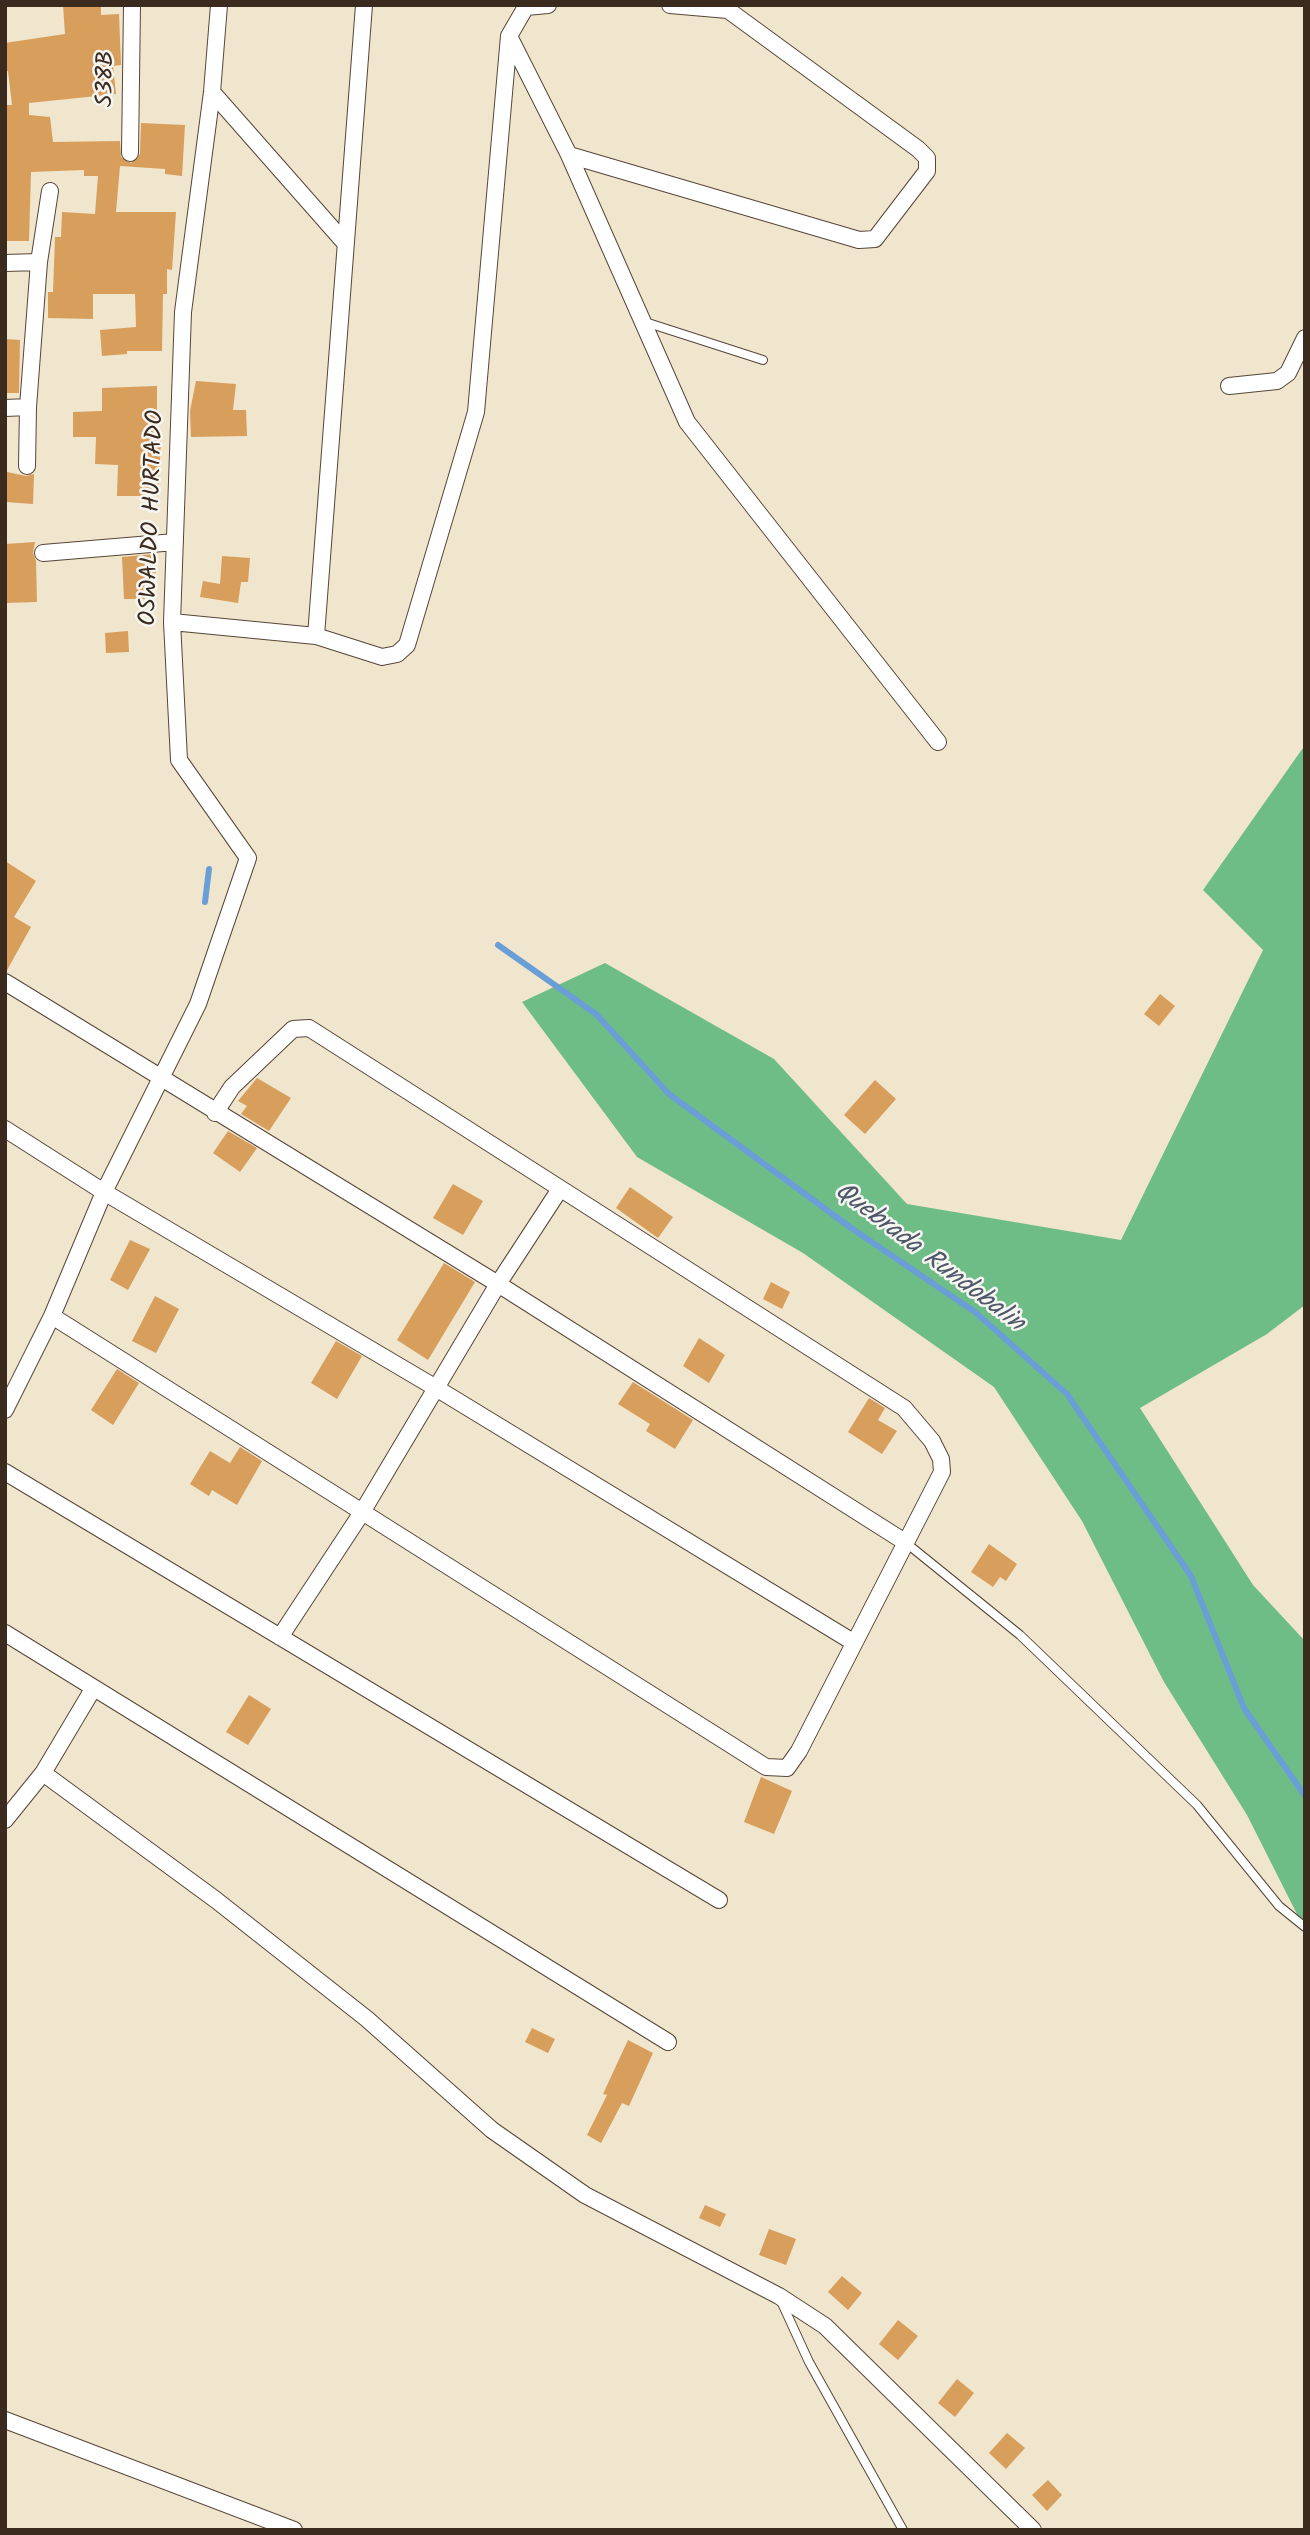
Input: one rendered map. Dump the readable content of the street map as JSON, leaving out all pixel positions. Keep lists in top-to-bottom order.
{
  "streets": {
    "street": ["S38B", "OSWALDO HURTADO"]
  },
  "water": ["Quebrada Rundobalin"]
}
